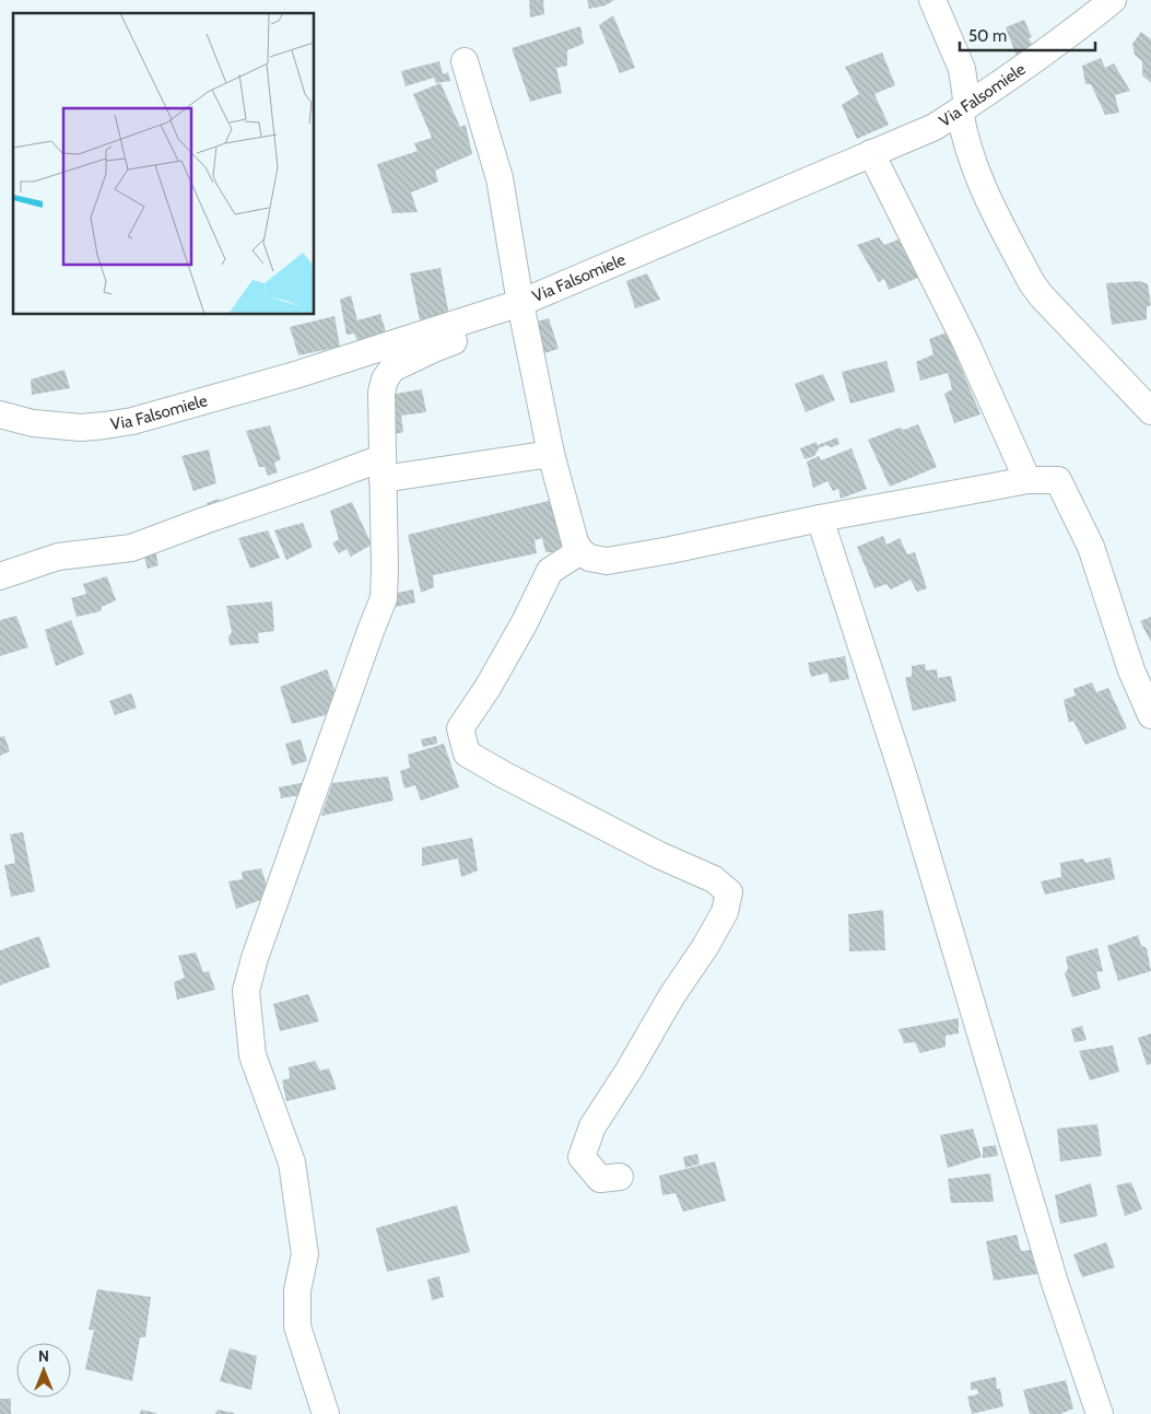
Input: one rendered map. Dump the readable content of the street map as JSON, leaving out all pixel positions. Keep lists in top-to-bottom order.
{
  "streets": {
    "street": ["Via Falsomiele"]
  },
  "scale_bar": "50 m",
  "north": "top"
}
